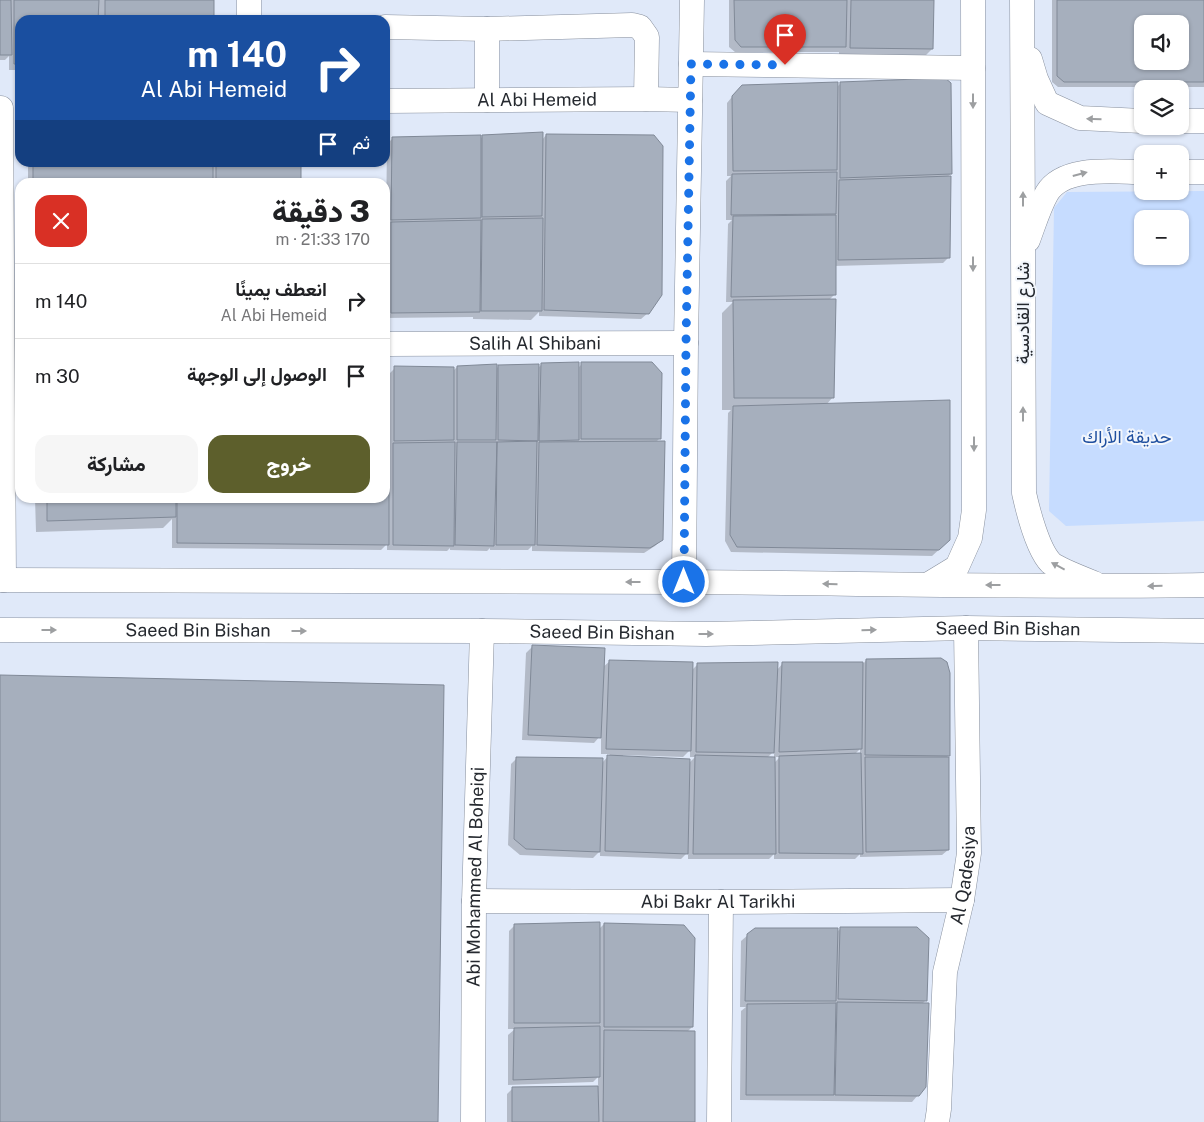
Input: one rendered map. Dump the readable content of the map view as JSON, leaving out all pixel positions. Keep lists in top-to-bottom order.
{
  "streets": {
    "street": [
      "Al Abi Hemeid",
      "شارع القادسية",
      "Salih Al Shibani",
      "Saeed Bin Bishan",
      "Al Qadesiya",
      "Abi Mohammed Al Boheiqi",
      "Abi Bakr Al Tarikhi"
    ]
  },
  "crossings": [
    ["Saeed Bin Bishan", "Al Qadesiya"],
    ["Saeed Bin Bishan", "Abi Mohammed Al Boheiqi"],
    ["Al Qadesiya", "Abi Bakr Al Tarikhi"],
    ["Abi Mohammed Al Boheiqi", "Abi Bakr Al Tarikhi"]
  ],
  "parks": ["حديقة الأراك"],
  "page": {
    "map_buttons": ["+", "−"],
    "turn": ["140 m", "Al Abi Hemeid"],
    "then": "ثم",
    "heading": ["3 دقيقة", "170 m · 21:33"],
    "list": [
      {
        "name": "انعطف يمينًا",
        "note": "Al Abi Hemeid",
        "value": "140 m"
      },
      {
        "name": "الوصول إلى الوجهة",
        "value": "30 m"
      }
    ],
    "buttons": ["خروج", "مشاركة"]
  }
}
